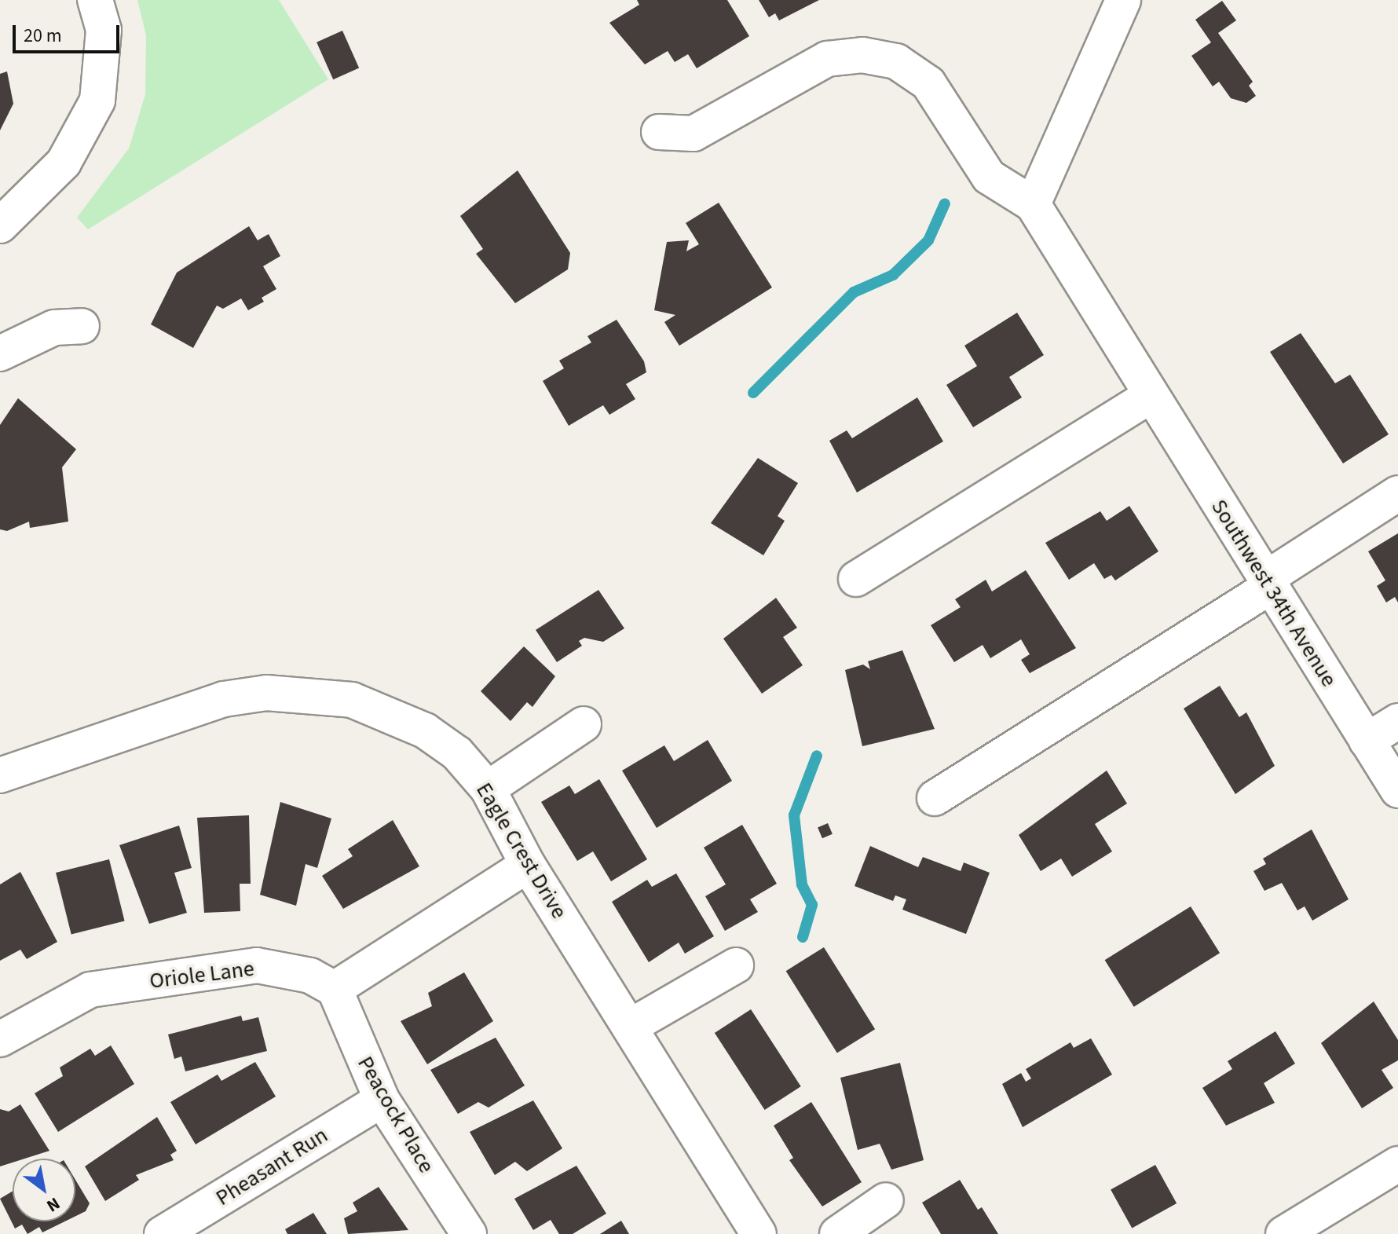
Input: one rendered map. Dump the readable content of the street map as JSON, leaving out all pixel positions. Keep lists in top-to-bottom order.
{
  "streets": {
    "street": [
      "Southwest 34th Avenue",
      "Eagle Crest Drive",
      "Oriole Lane",
      "Peacock Place",
      "Pheasant Run"
    ]
  },
  "crossings": [
    ["Oriole Lane", "Peacock Place"],
    ["Peacock Place", "Pheasant Run"]
  ],
  "scale_bar": "20 m",
  "north": "bottom right"
}
